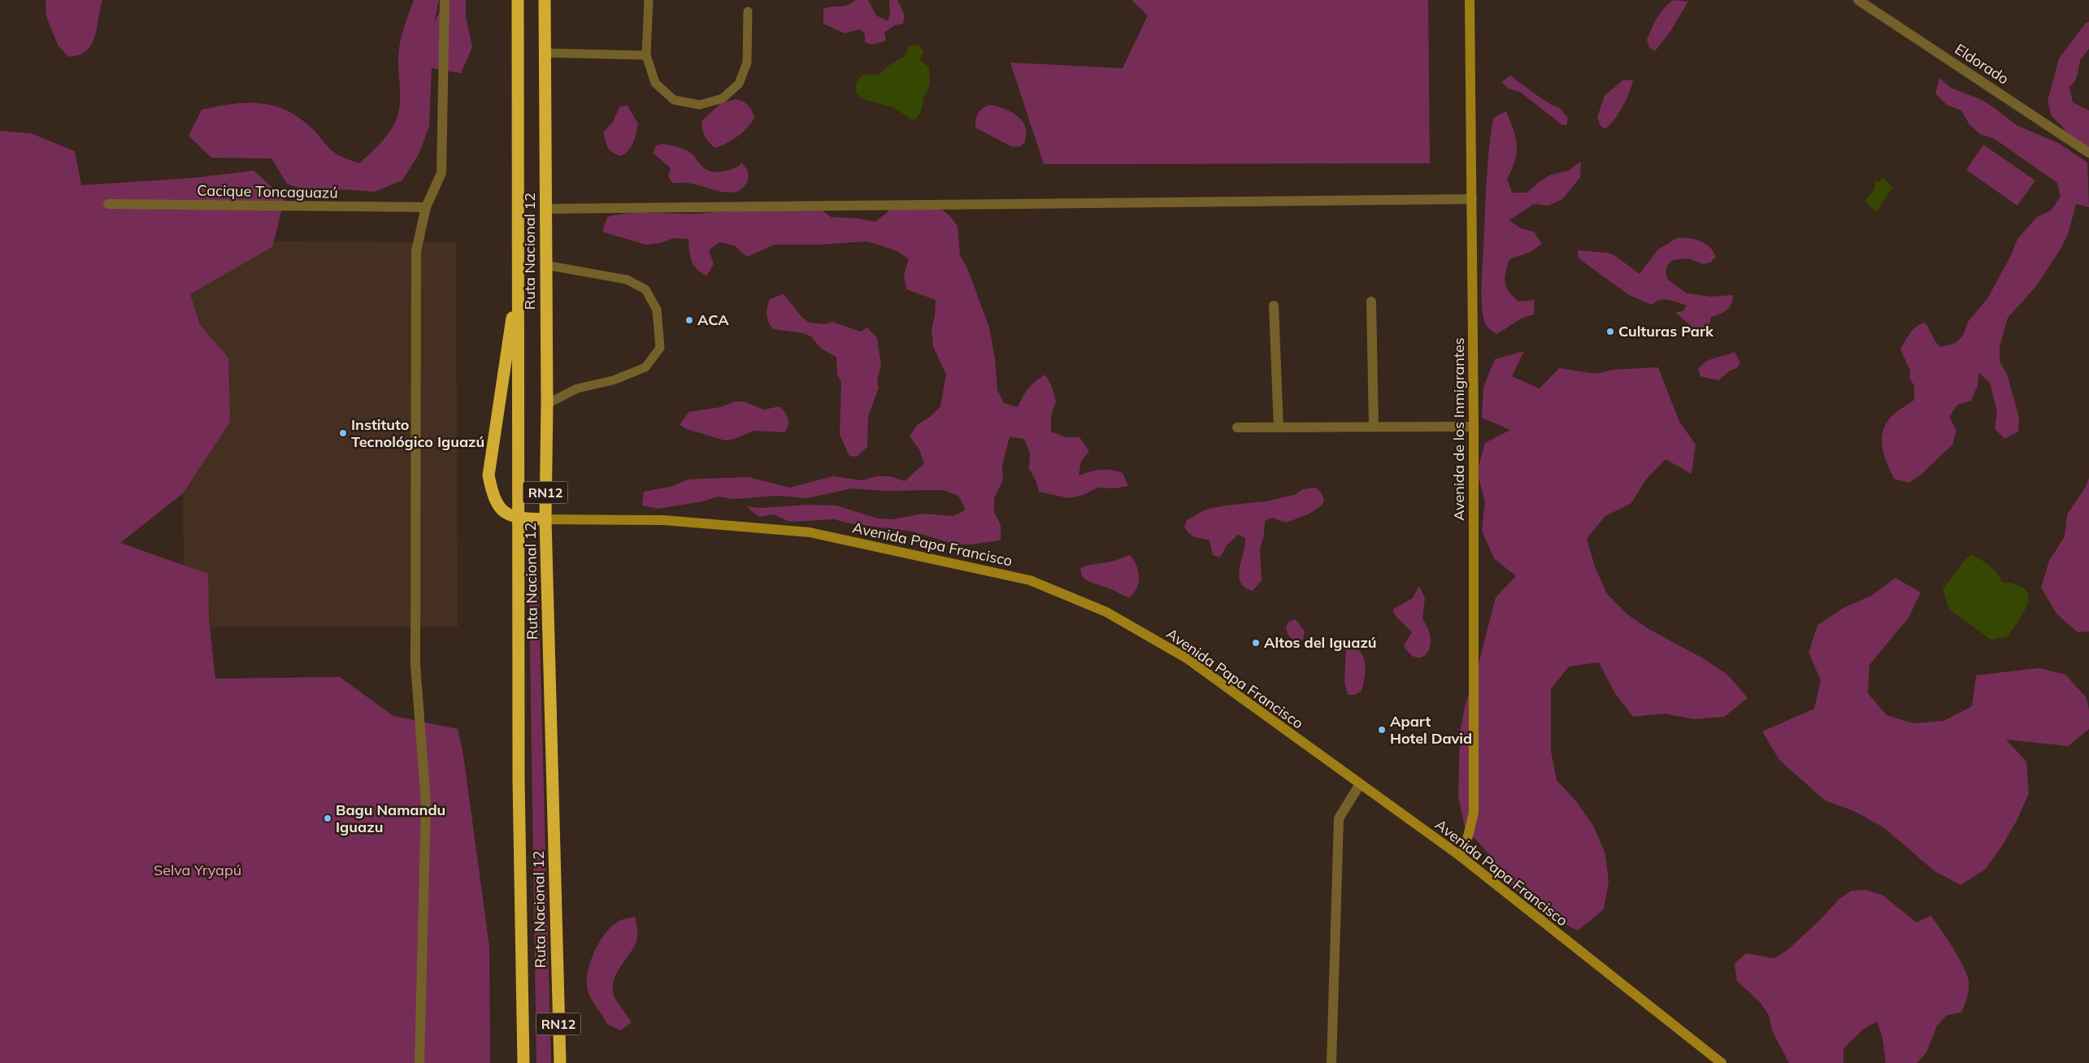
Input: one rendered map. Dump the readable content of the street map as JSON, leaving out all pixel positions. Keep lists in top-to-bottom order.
{
  "streets": {
    "highway": ["Ruta Nacional 12", "RN12"],
    "main road": ["Avenida de los Inmigrantes", "Avenida Papa Francisco"],
    "street": ["Eldorado", "Cacique Toncaguazú"]
  },
  "crossings": [
    ["Ruta Nacional 12", "Avenida Papa Francisco"],
    ["Avenida de los Inmigrantes", "Avenida Papa Francisco"]
  ],
  "parks": ["Selva Yryapú"],
  "places": [
    "ACA",
    "Culturas Park",
    "Instituto Tecnológico Iguazú",
    "Altos del Iguazú",
    "Apart Hotel David",
    "Bagu Namandu Iguazu"
  ]
}
